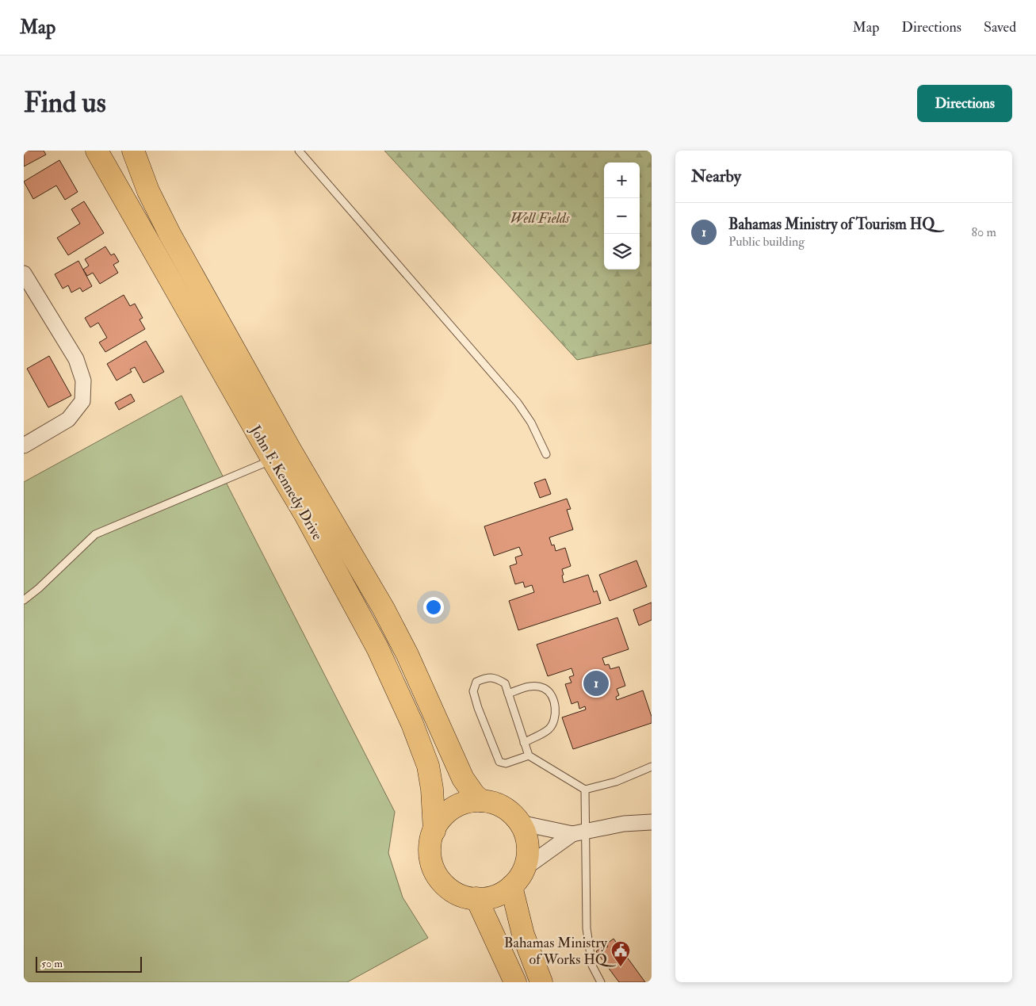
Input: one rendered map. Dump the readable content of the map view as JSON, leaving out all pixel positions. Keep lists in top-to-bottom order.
{
  "streets": {
    "highway": ["John F. Kennedy Drive"]
  },
  "parks": ["Well Fields"],
  "places": {
    "public building": ["Bahamas Ministry of Works HQ"]
  },
  "scale_bar": "50 m",
  "page": {
    "header": "Map",
    "nav": ["Map", "Directions", "Saved"],
    "buttons": "Directions",
    "title": "Find us",
    "heading": "Nearby",
    "map_buttons": ["+", "−"],
    "list": [
      {
        "mark": "1",
        "name": "Bahamas Ministry of Tourism HQ",
        "note": "Public building",
        "value": "80 m"
      }
    ],
    "pins": "1",
    "scale": "50 m"
  }
}
